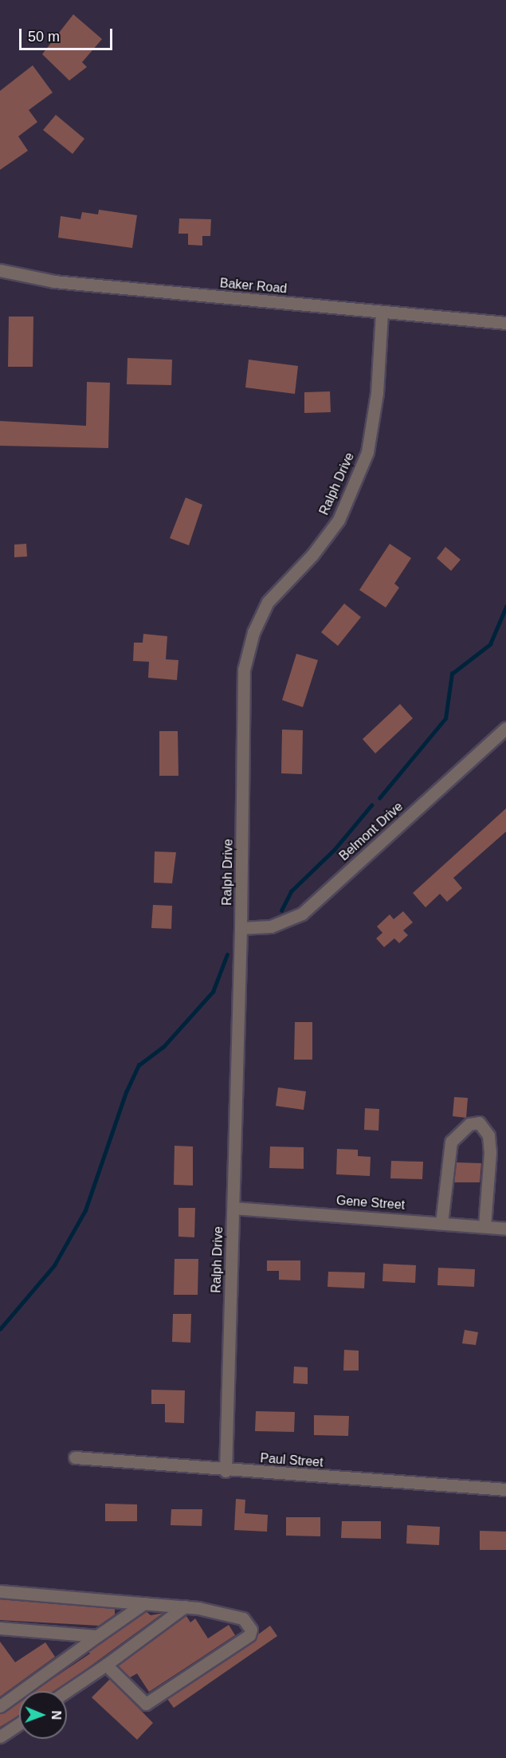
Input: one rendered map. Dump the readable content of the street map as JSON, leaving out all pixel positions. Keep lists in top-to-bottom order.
{
  "streets": {
    "street": [
      "Baker Road",
      "Ralph Drive",
      "Belmont Drive",
      "Gene Street",
      "Paul Street"
    ]
  },
  "crossings": [
    ["Baker Road", "Ralph Drive"],
    ["Ralph Drive", "Belmont Drive"],
    ["Ralph Drive", "Gene Street"],
    ["Ralph Drive", "Paul Street"]
  ],
  "scale_bar": "50 m",
  "north": "right"
}
